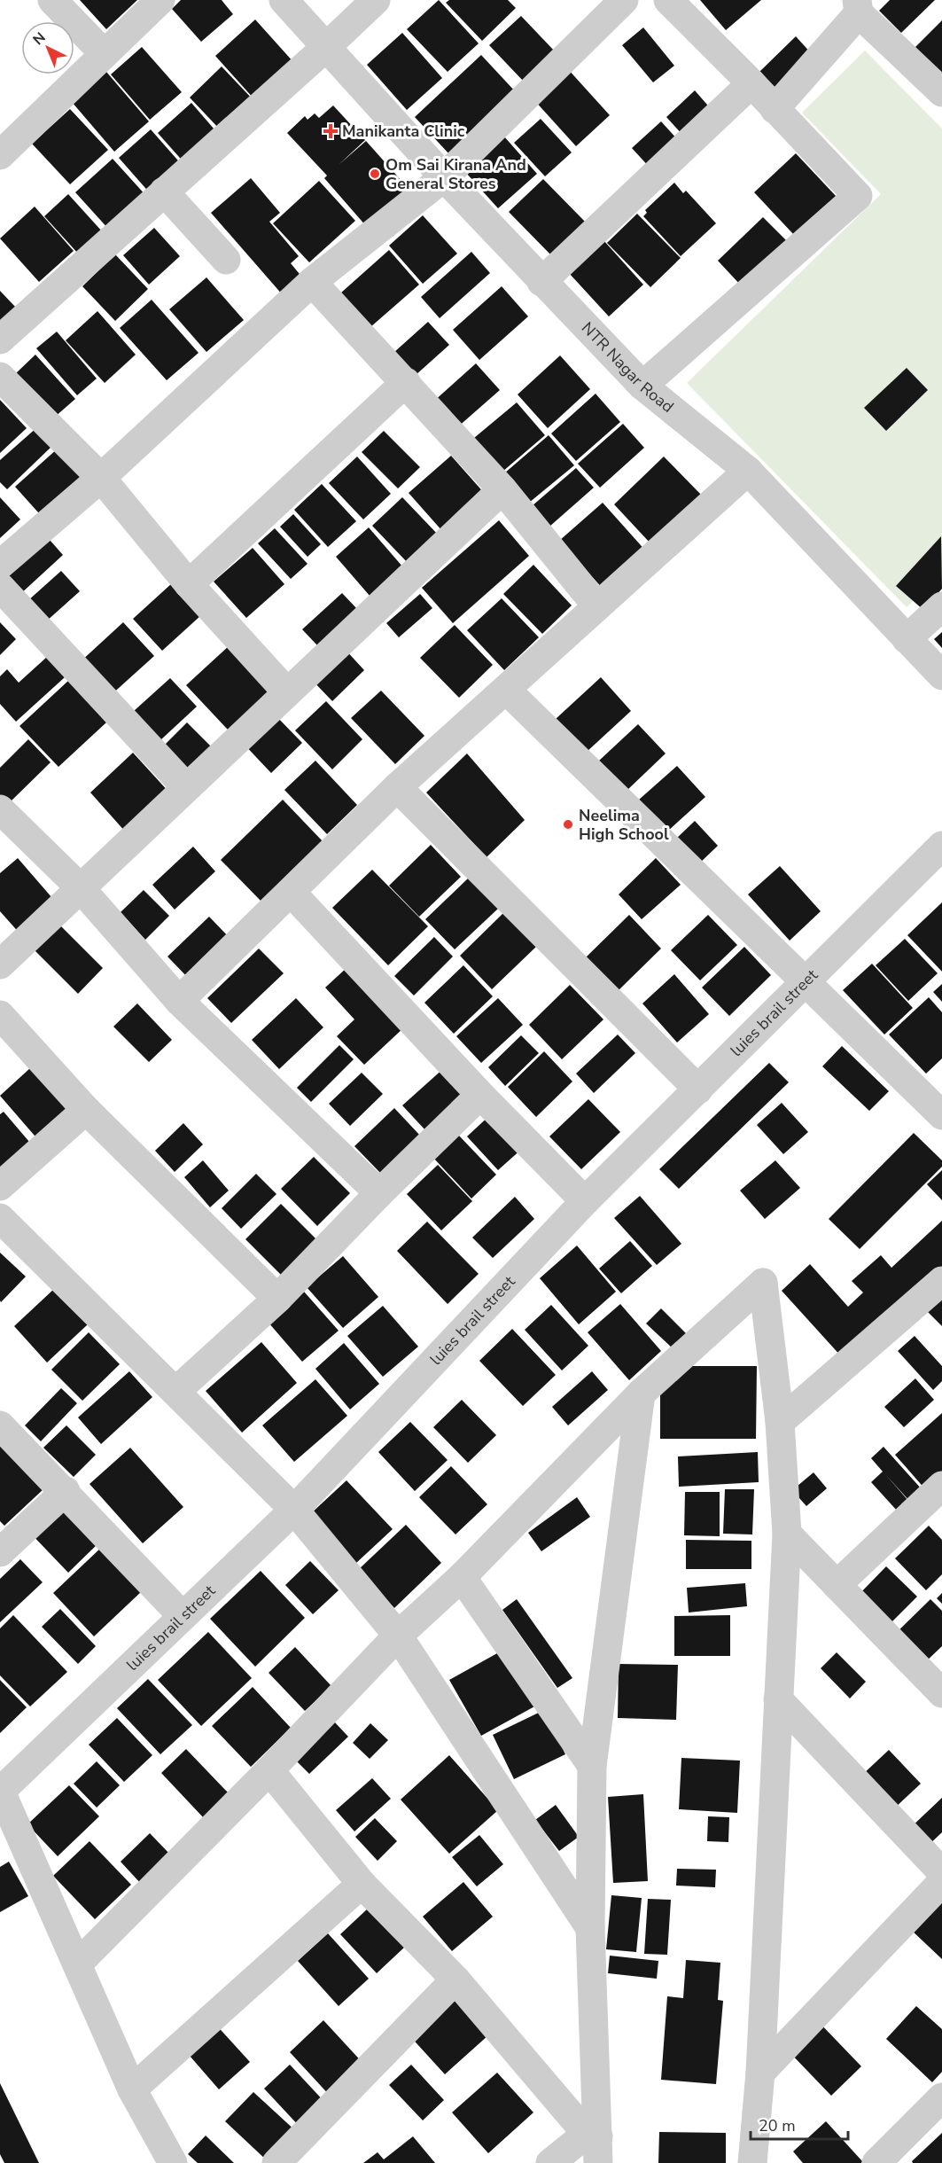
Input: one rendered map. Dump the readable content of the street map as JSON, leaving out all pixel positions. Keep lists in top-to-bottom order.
{
  "streets": {
    "street": ["NTR Nagar Road", "luies brail street"]
  },
  "places": {
    "health": ["Manikanta Clinic"],
    "other": ["Om Sai Kirana And General Stores", "Neelima High School"]
  },
  "scale_bar": "20 m",
  "north": "top left"
}
